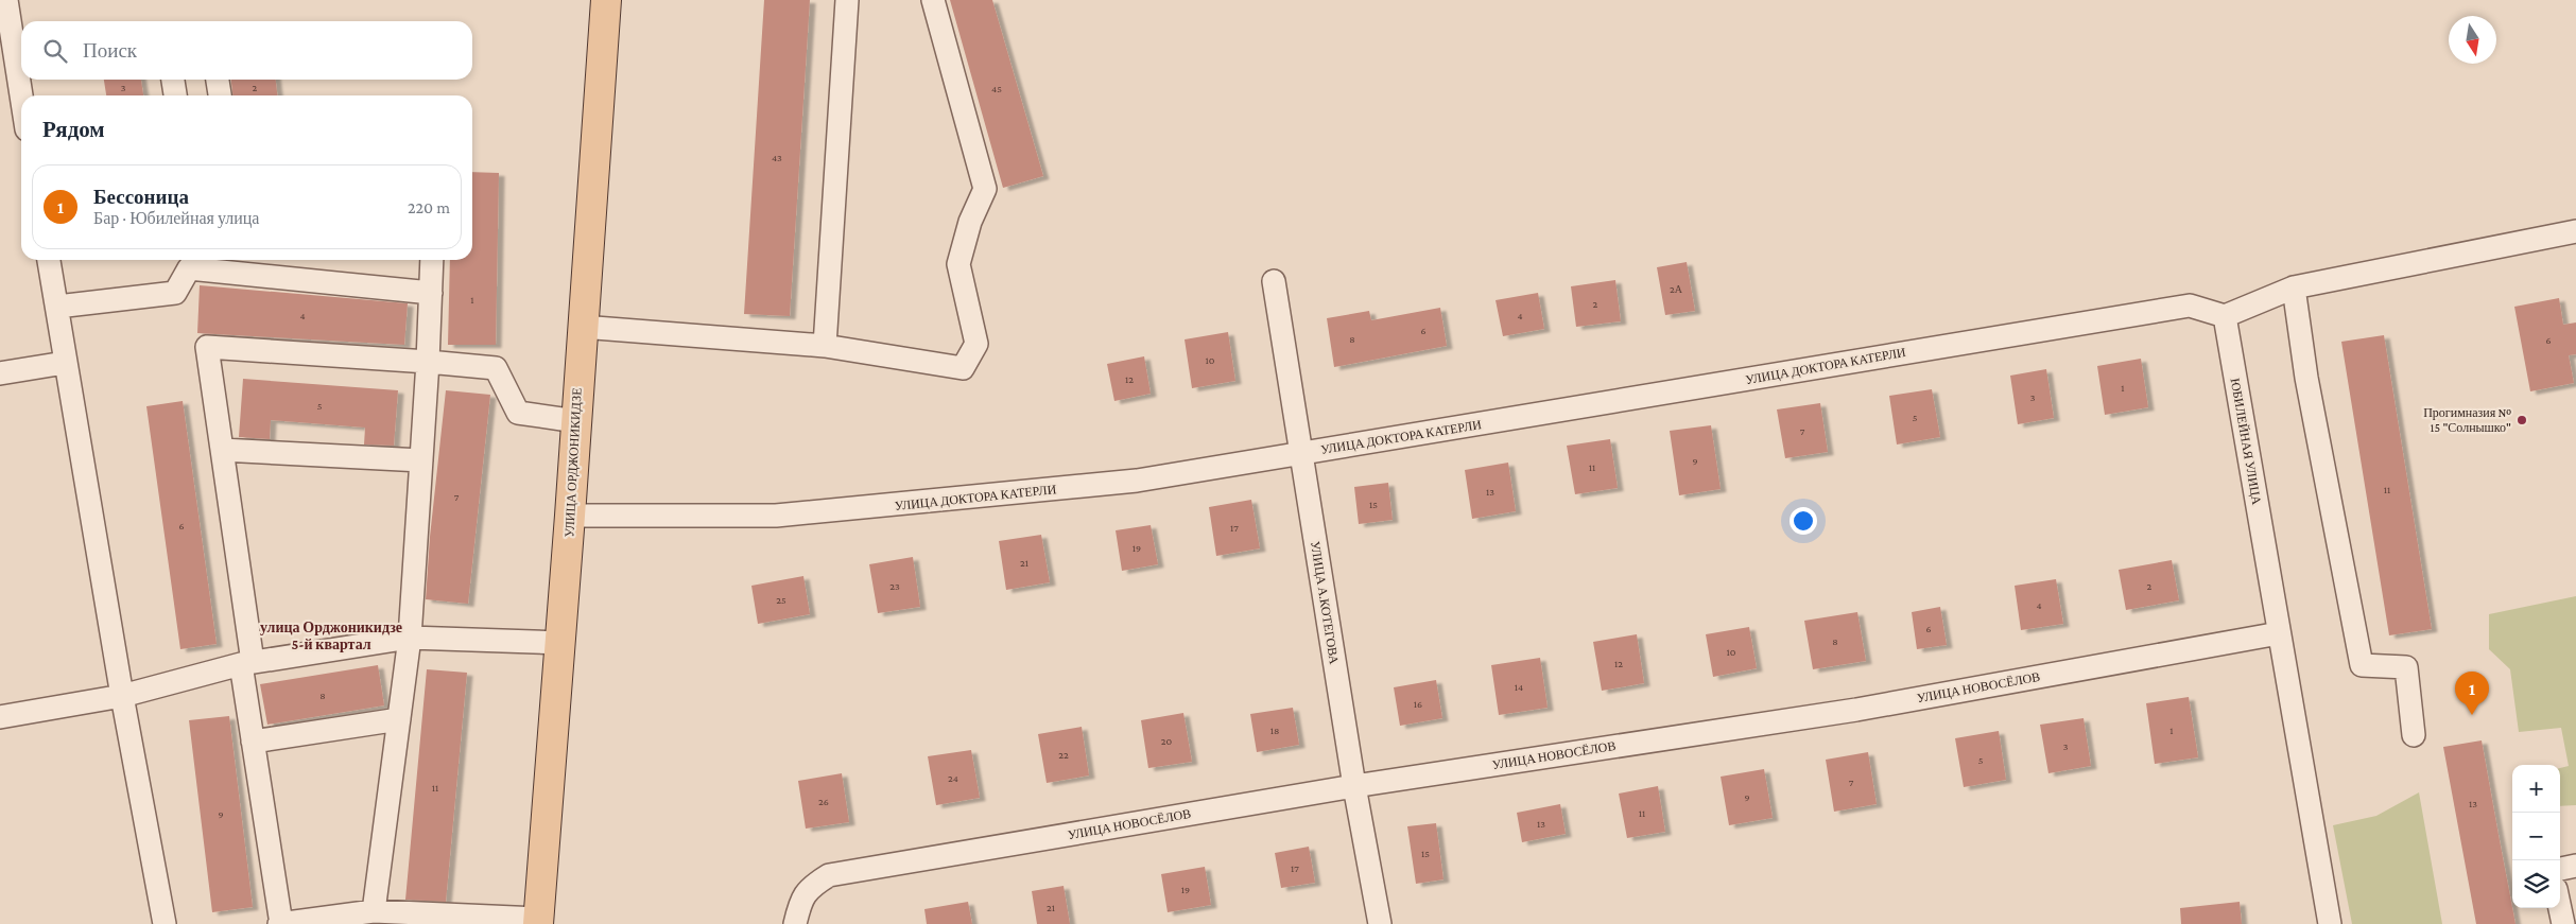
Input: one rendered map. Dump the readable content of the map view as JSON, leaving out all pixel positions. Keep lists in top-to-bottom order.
{
  "streets": {
    "main road": ["УЛИЦА ОРДЖОНИКИДЗЕ"],
    "street": [
      "УЛИЦА ДОКТОРА КАТЕРЛИ",
      "ЮБИЛЕЙНАЯ УЛИЦА",
      "УЛИЦА А.КОТЕГОВА",
      "УЛИЦА НОВОСЁЛОВ"
    ]
  },
  "crossings": [
    ["УЛИЦА ДОКТОРА КАТЕРЛИ", "ЮБИЛЕЙНАЯ УЛИЦА"],
    ["УЛИЦА ДОКТОРА КАТЕРЛИ", "УЛИЦА ОРДЖОНИКИДЗЕ"],
    ["УЛИЦА ДОКТОРА КАТЕРЛИ", "УЛИЦА А.КОТЕГОВА"],
    ["ЮБИЛЕЙНАЯ УЛИЦА", "УЛИЦА НОВОСЁЛОВ"],
    ["УЛИЦА А.КОТЕГОВА", "УЛИЦА НОВОСЁЛОВ"]
  ],
  "districts": ["улица Орджоникидзе 5-й квартал"],
  "places": ["Прогимназия № 15 \"Солнышко\""],
  "house_numbers": [
    "3",
    "2",
    "45",
    "43",
    "2А",
    "1",
    "2",
    "4",
    "4",
    "6",
    "8",
    "6",
    "10",
    "12",
    "1",
    "3",
    "5",
    "5",
    "7",
    "9",
    "11",
    "11",
    "13",
    "7",
    "15",
    "6",
    "17",
    "19",
    "21",
    "23",
    "2",
    "25",
    "4",
    "6",
    "8",
    "10",
    "12",
    "14",
    "8",
    "16",
    "18",
    "1",
    "20",
    "3",
    "22",
    "5",
    "24",
    "7",
    "11",
    "9",
    "26",
    "13",
    "11",
    "9",
    "13",
    "15",
    "17",
    "19",
    "21"
  ],
  "north": "bottom",
  "page": {
    "search": "Поиск",
    "heading": "Рядом",
    "list": [
      {
        "mark": "1",
        "name": "Бессоница",
        "note": "Бар · Юбилейная улица",
        "value": "220 m"
      }
    ],
    "pins": "1",
    "map_buttons": ["+", "−"]
  }
}
